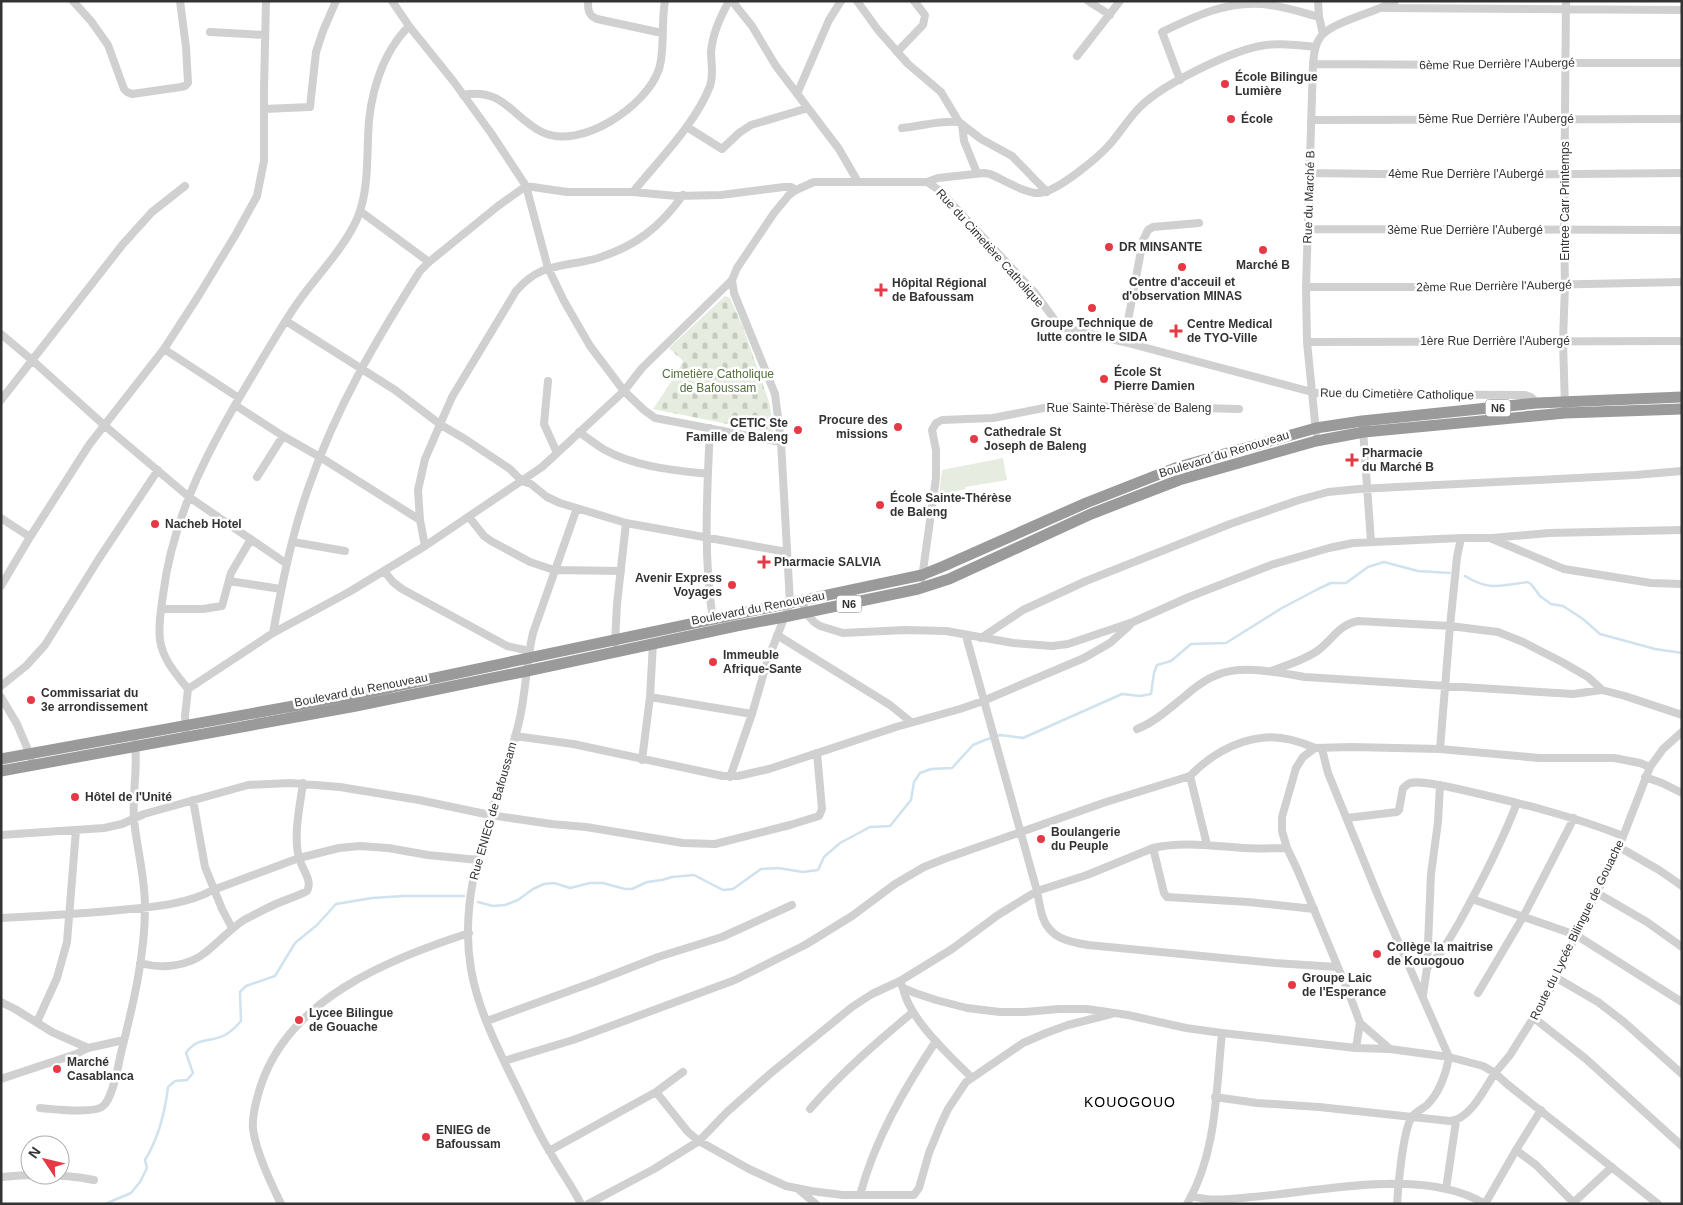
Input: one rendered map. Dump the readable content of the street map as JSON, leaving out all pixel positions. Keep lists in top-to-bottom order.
{
  "streets": {
    "highway": ["N6", "Boulevard du Renouveau"],
    "street": [
      "6ème Rue Derrière l'Aubergé",
      "5ème Rue Derrière l'Aubergé",
      "4ème Rue Derrière l'Aubergé",
      "Rue du Marché B",
      "Entree Carr Printemps",
      "3ème Rue Derrière l'Aubergé",
      "Rue du Cimetière Catholique",
      "2ème Rue Derrière l'Aubergé",
      "1ère Rue Derrière l'Aubergé",
      "Rue Sainte-Thérèse de Baleng",
      "Rue ENIEG de Bafoussam",
      "Route du Lycée Bilingue de Gouache"
    ]
  },
  "crossings": [
    ["6ème Rue Derrière l'Aubergé", "Rue du Marché B"],
    ["6ème Rue Derrière l'Aubergé", "Entree Carr Printemps"],
    ["5ème Rue Derrière l'Aubergé", "Rue du Marché B"],
    ["5ème Rue Derrière l'Aubergé", "Entree Carr Printemps"],
    ["4ème Rue Derrière l'Aubergé", "Rue du Marché B"],
    ["4ème Rue Derrière l'Aubergé", "Entree Carr Printemps"],
    ["Rue du Marché B", "3ème Rue Derrière l'Aubergé"],
    ["Rue du Marché B", "Rue du Cimetière Catholique"],
    ["Rue du Marché B", "2ème Rue Derrière l'Aubergé"],
    ["Rue du Marché B", "1ère Rue Derrière l'Aubergé"],
    ["Rue du Marché B", "N6"],
    ["Rue du Marché B", "Boulevard du Renouveau"],
    ["Entree Carr Printemps", "3ème Rue Derrière l'Aubergé"],
    ["Entree Carr Printemps", "2ème Rue Derrière l'Aubergé"],
    ["Entree Carr Printemps", "1ère Rue Derrière l'Aubergé"],
    ["Entree Carr Printemps", "Boulevard du Renouveau"],
    ["Rue du Cimetière Catholique", "Boulevard du Renouveau"],
    ["Rue Sainte-Thérèse de Baleng", "Boulevard du Renouveau"],
    ["N6", "Boulevard du Renouveau"],
    ["Boulevard du Renouveau", "Rue ENIEG de Bafoussam"]
  ],
  "districts": ["KOUOGOUO"],
  "parks": ["Cimetière Catholique de Bafoussam"],
  "places": {
    "other": [
      "École Bilingue Lumière",
      "École",
      "DR MINSANTE",
      "Marché B",
      "Centre d'acceuil et d'observation MINAS",
      "Groupe Technique de lutte contre le SIDA",
      "École St Pierre Damien",
      "Procure des missions",
      "CETIC Ste Famille de Baleng",
      "Cathedrale St Joseph de Baleng",
      "École Sainte-Thérèse de Baleng",
      "Nacheb Hotel",
      "Avenir Express Voyages",
      "Immeuble Afrique-Sante",
      "Commissariat du 3e arrondissement",
      "Hôtel de l'Unité",
      "Boulangerie du Peuple",
      "Collège la maitrise de Kouogouo",
      "Groupe Laic de l'Esperance",
      "Lycee Bilingue de Gouache",
      "Marché Casablanca",
      "ENIEG de Bafoussam"
    ],
    "health": [
      "Hôpital Régional de Bafoussam",
      "Centre Medical de TYO-Ville",
      "Pharmacie du Marché B",
      "Pharmacie SALVIA"
    ]
  },
  "north": "top left"
}
